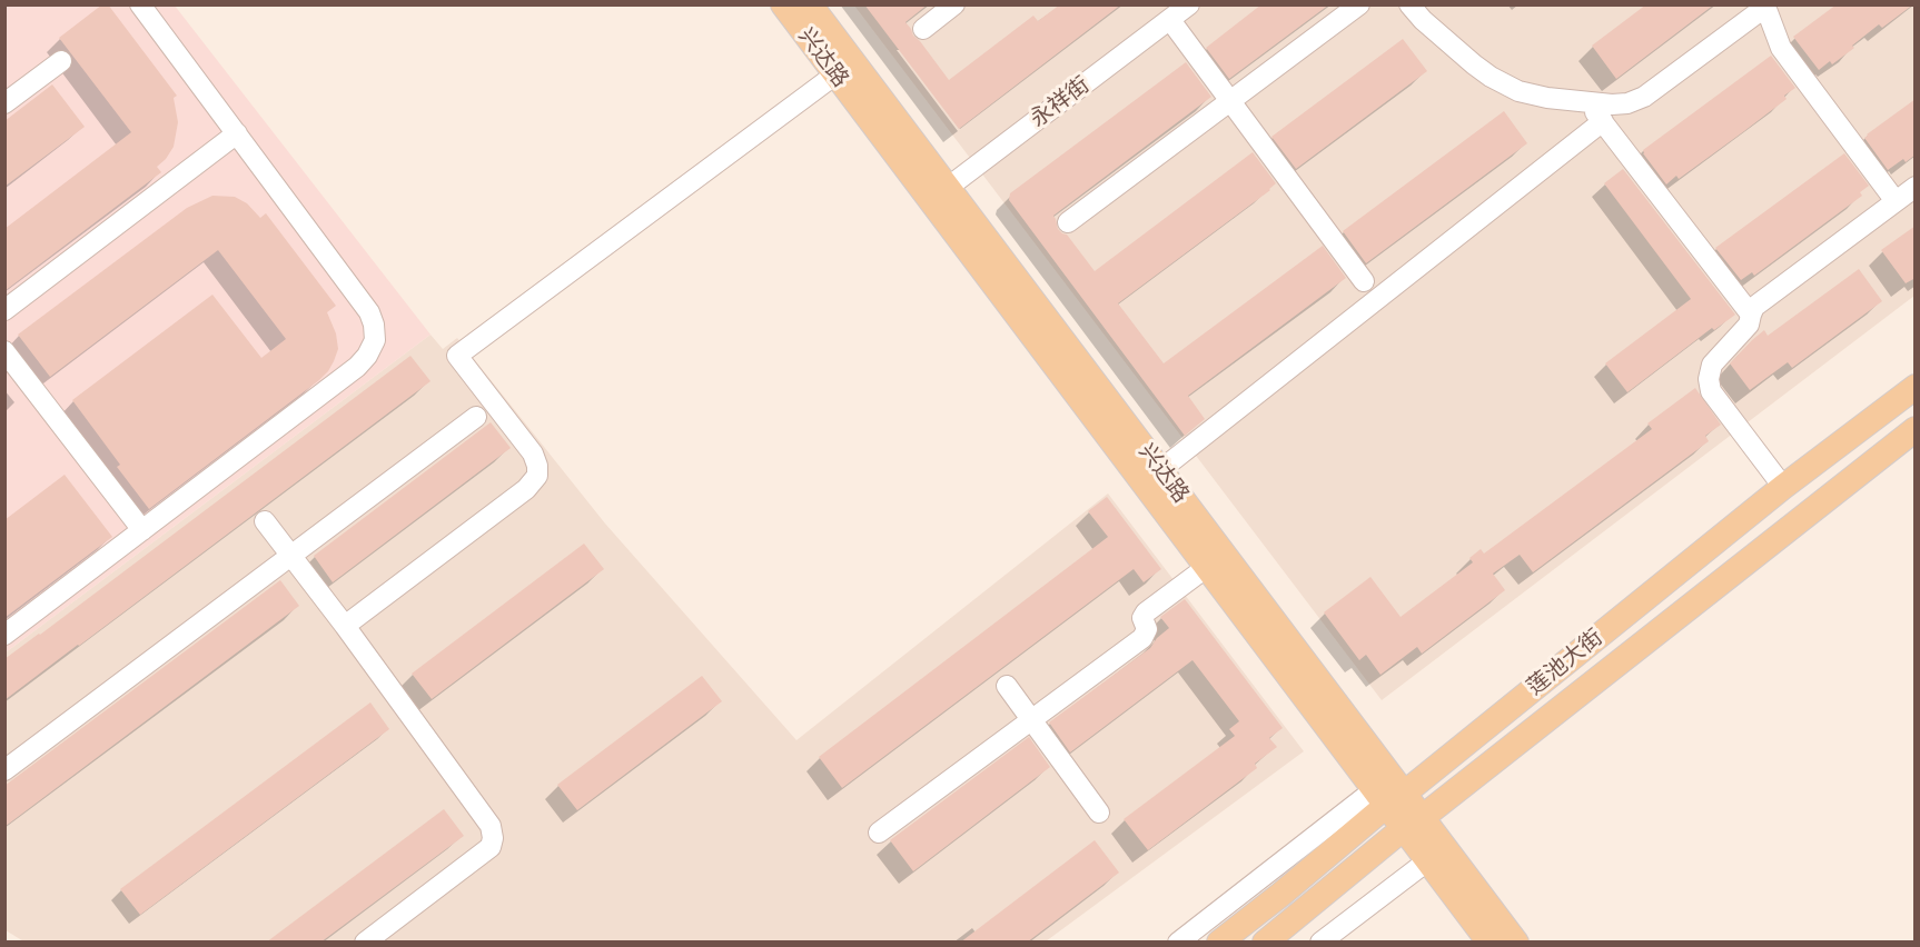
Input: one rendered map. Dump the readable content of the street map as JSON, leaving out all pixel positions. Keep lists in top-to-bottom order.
{
  "streets": {
    "main road": ["兴达路", "莲池大街"],
    "street": ["永祥街"]
  },
  "crossings": [
    ["兴达路", "永祥街"],
    ["兴达路", "莲池大街"]
  ]
}
